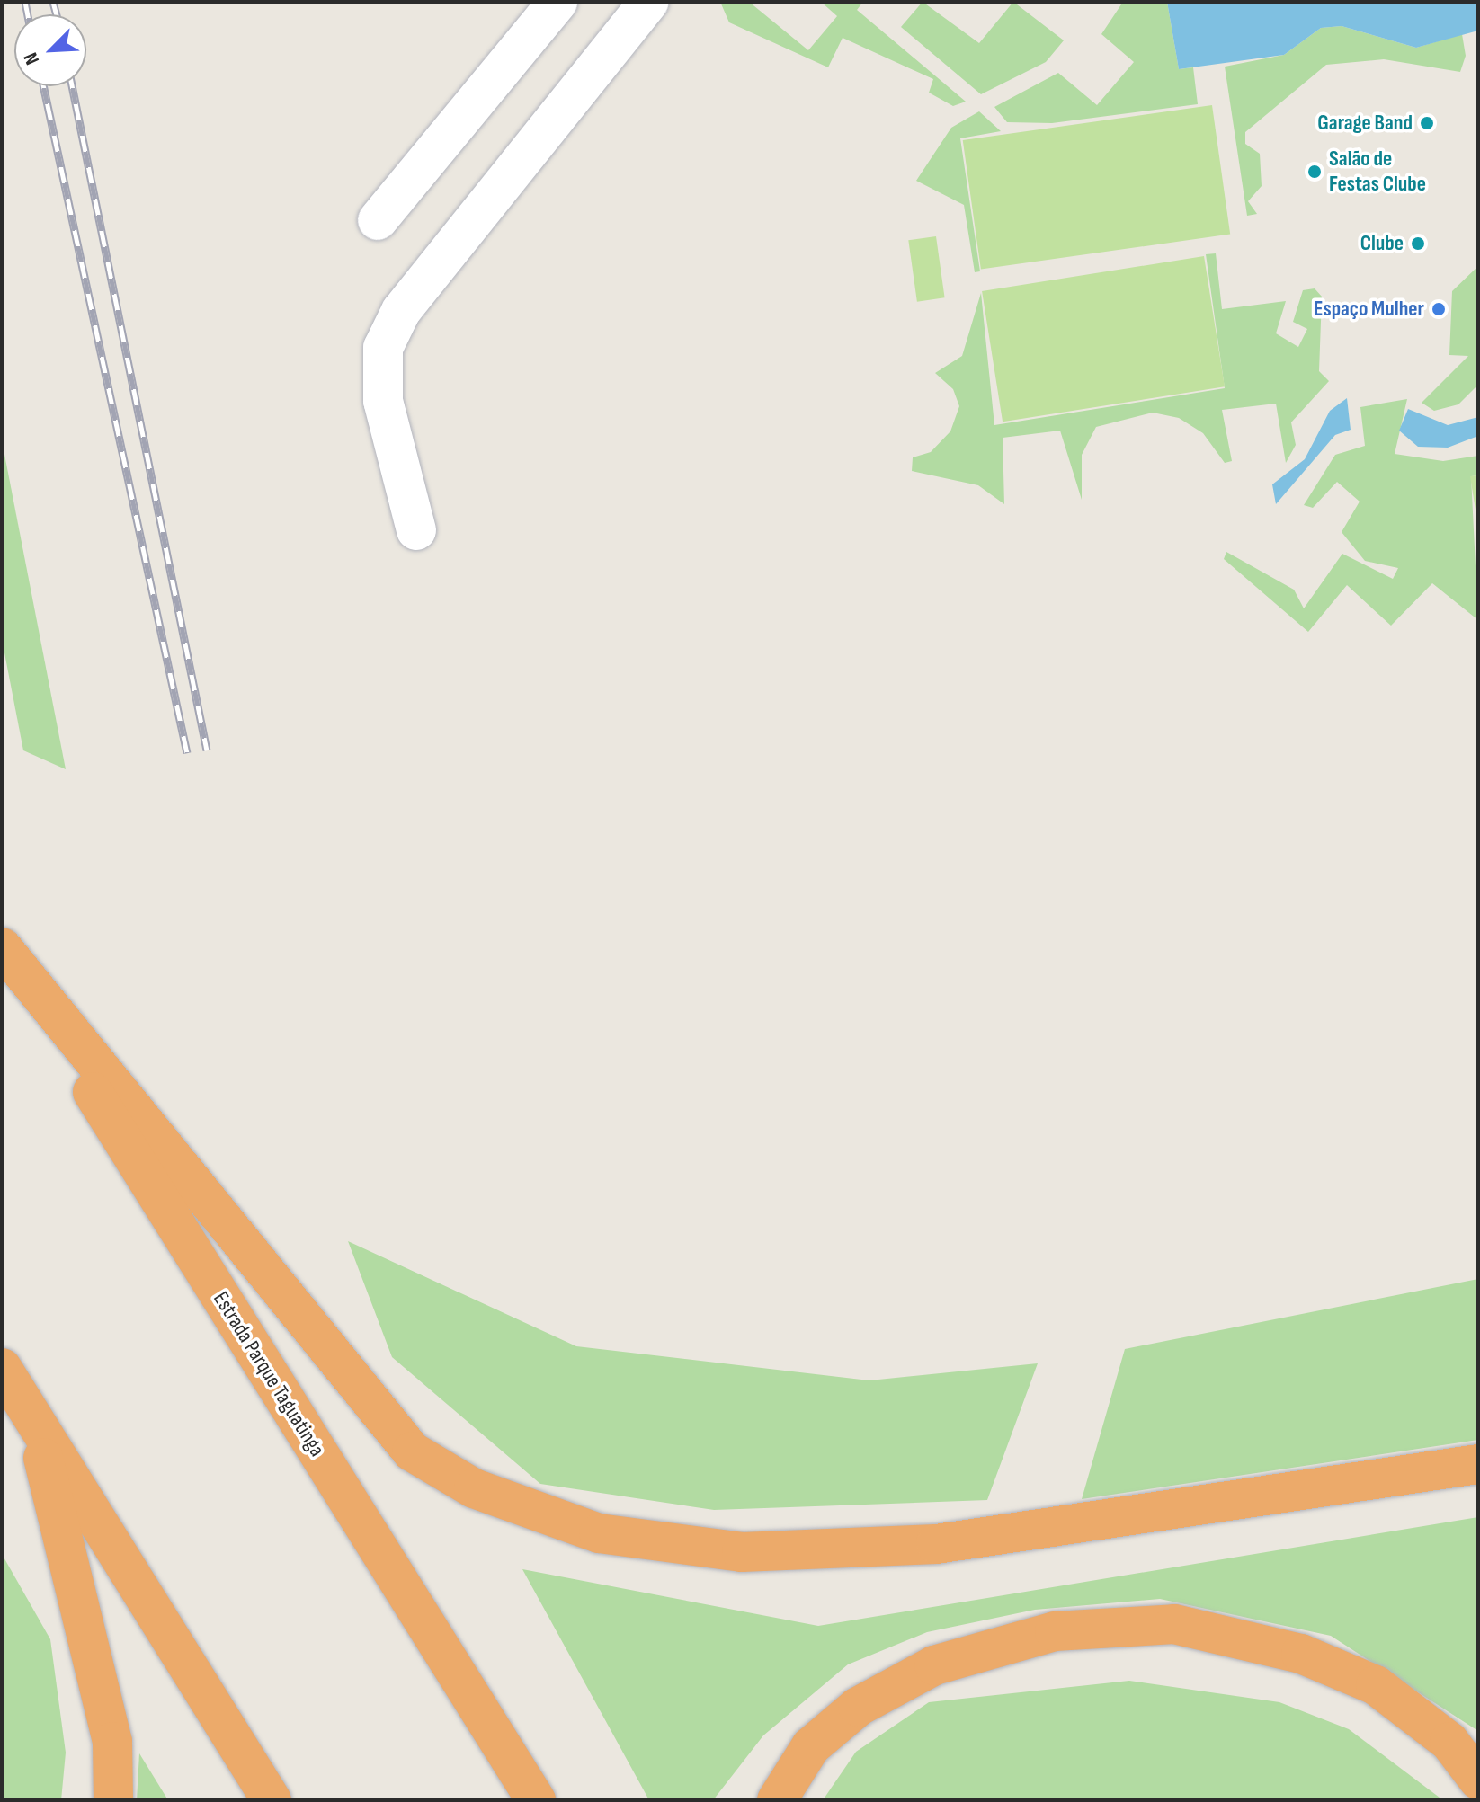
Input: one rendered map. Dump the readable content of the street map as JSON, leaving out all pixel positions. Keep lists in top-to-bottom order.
{
  "streets": {
    "highway": ["Estrada Parque Taguatinga"]
  },
  "places": [
    "Garage Band",
    "Salão de Festas Clube",
    "Clube",
    "Espaço Mulher"
  ],
  "north": "bottom left"
}
